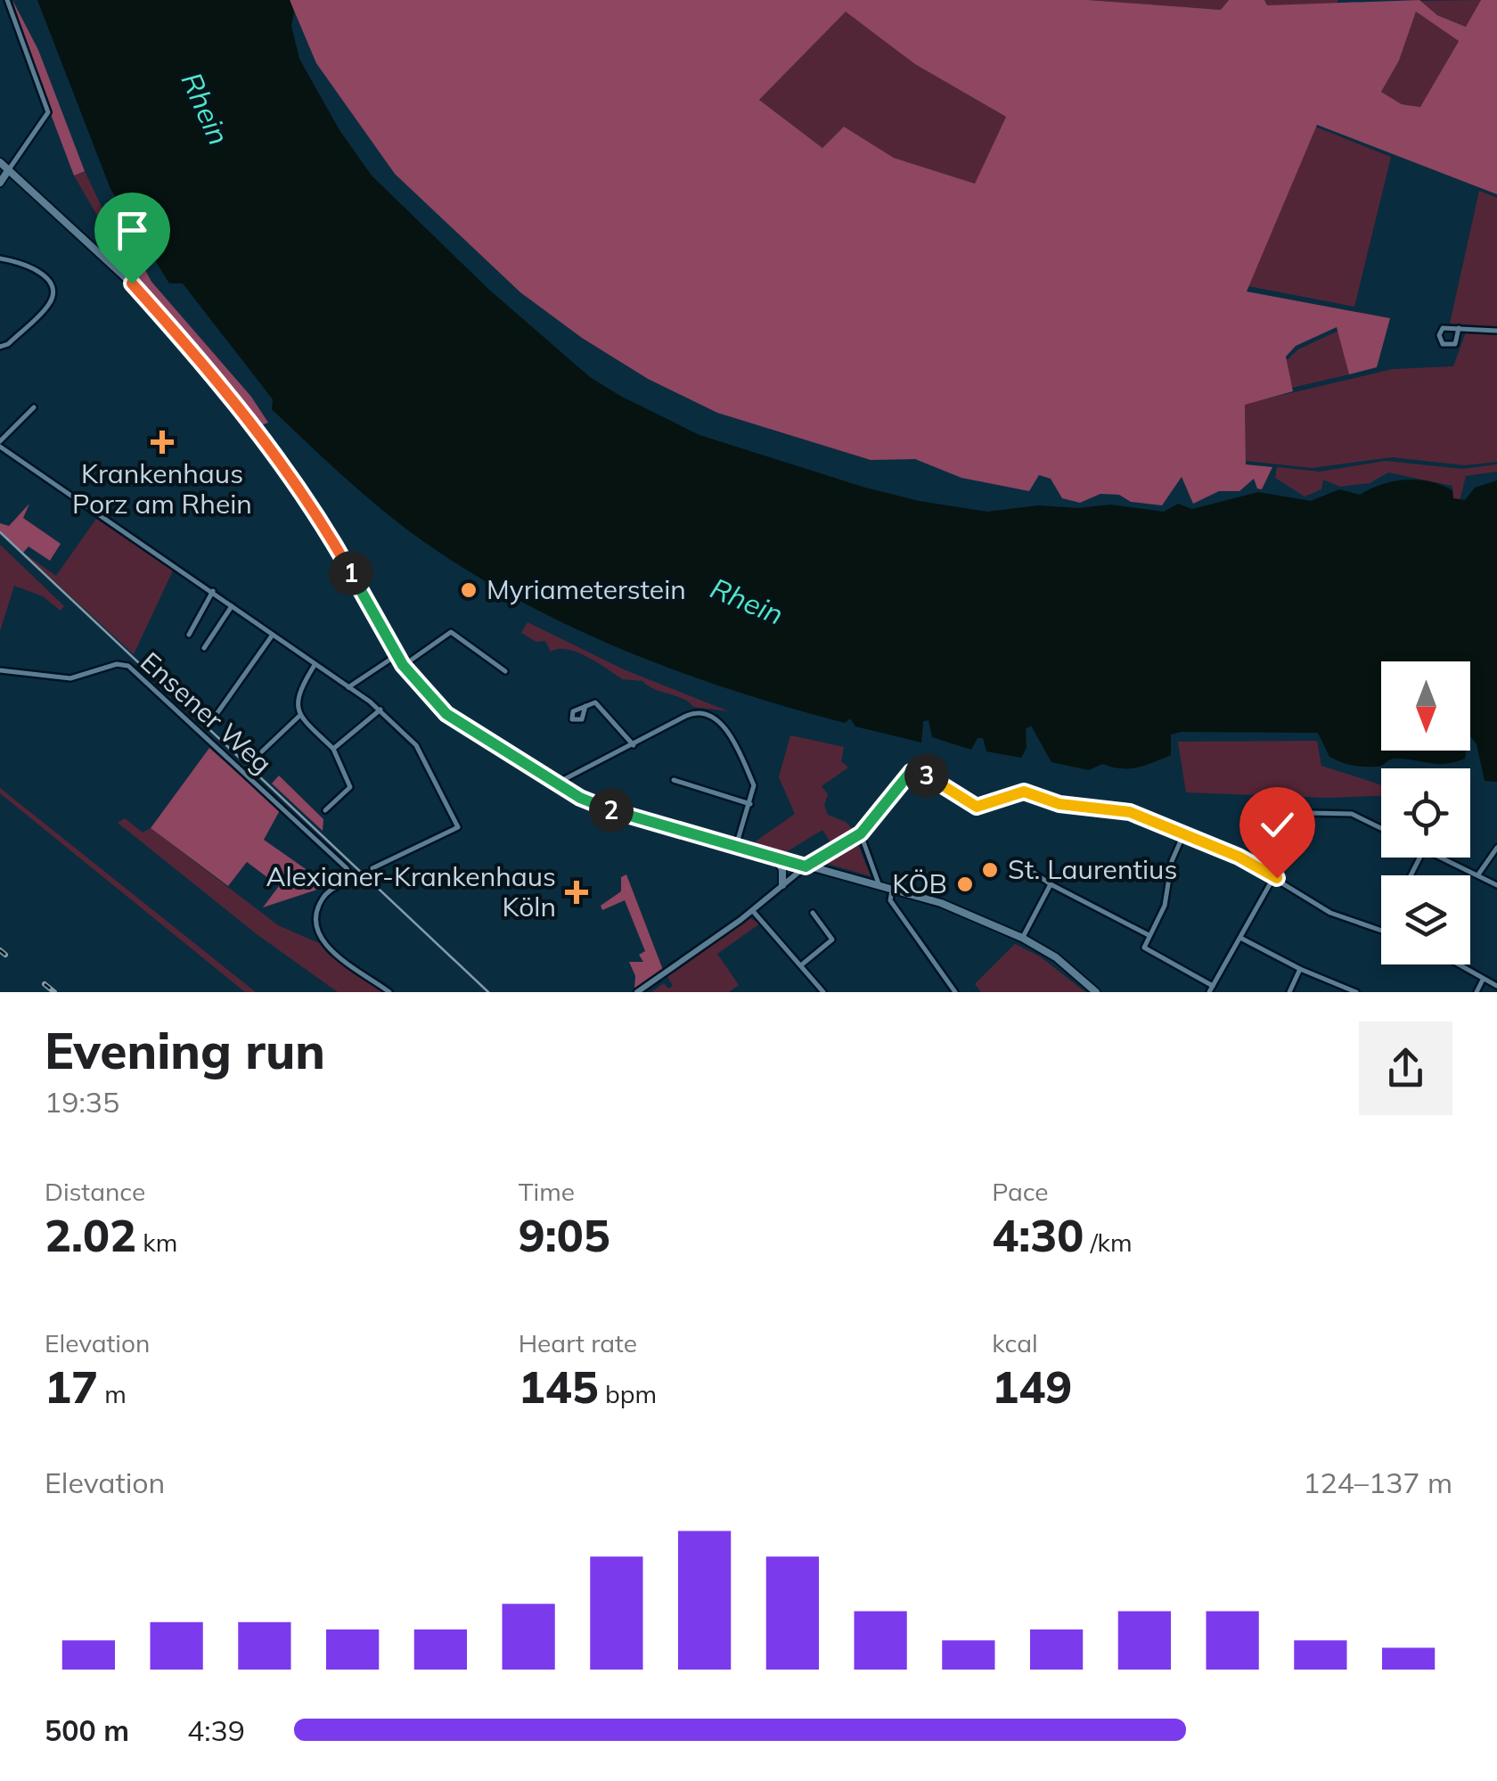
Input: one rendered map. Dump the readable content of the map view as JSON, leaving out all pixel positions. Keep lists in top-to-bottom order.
{
  "streets": {
    "street": ["Ensener Weg"]
  },
  "water": ["Rhein"],
  "places": {
    "health": ["Krankenhaus Porz am Rhein", "Alexianer-Krankenhaus Köln"],
    "other": ["Myriameterstein", "St. Laurentius", "KÖB"]
  },
  "north": "bottom",
  "page": {
    "pins": ["1", "3", "2"],
    "heading": ["Evening run", "19:35"],
    "stats": [
      ["Distance", "2.02 km"],
      ["Time", "9:05"],
      ["Pace", "4:30 /km"],
      ["Elevation", "17 m"],
      ["Heart rate", "145 bpm"],
      ["kcal", "149"]
    ],
    "chart": ["Elevation", "124–137 m"],
    "list": [
      {
        "name": "500 m",
        "note": "4:39"
      }
    ]
  }
}
